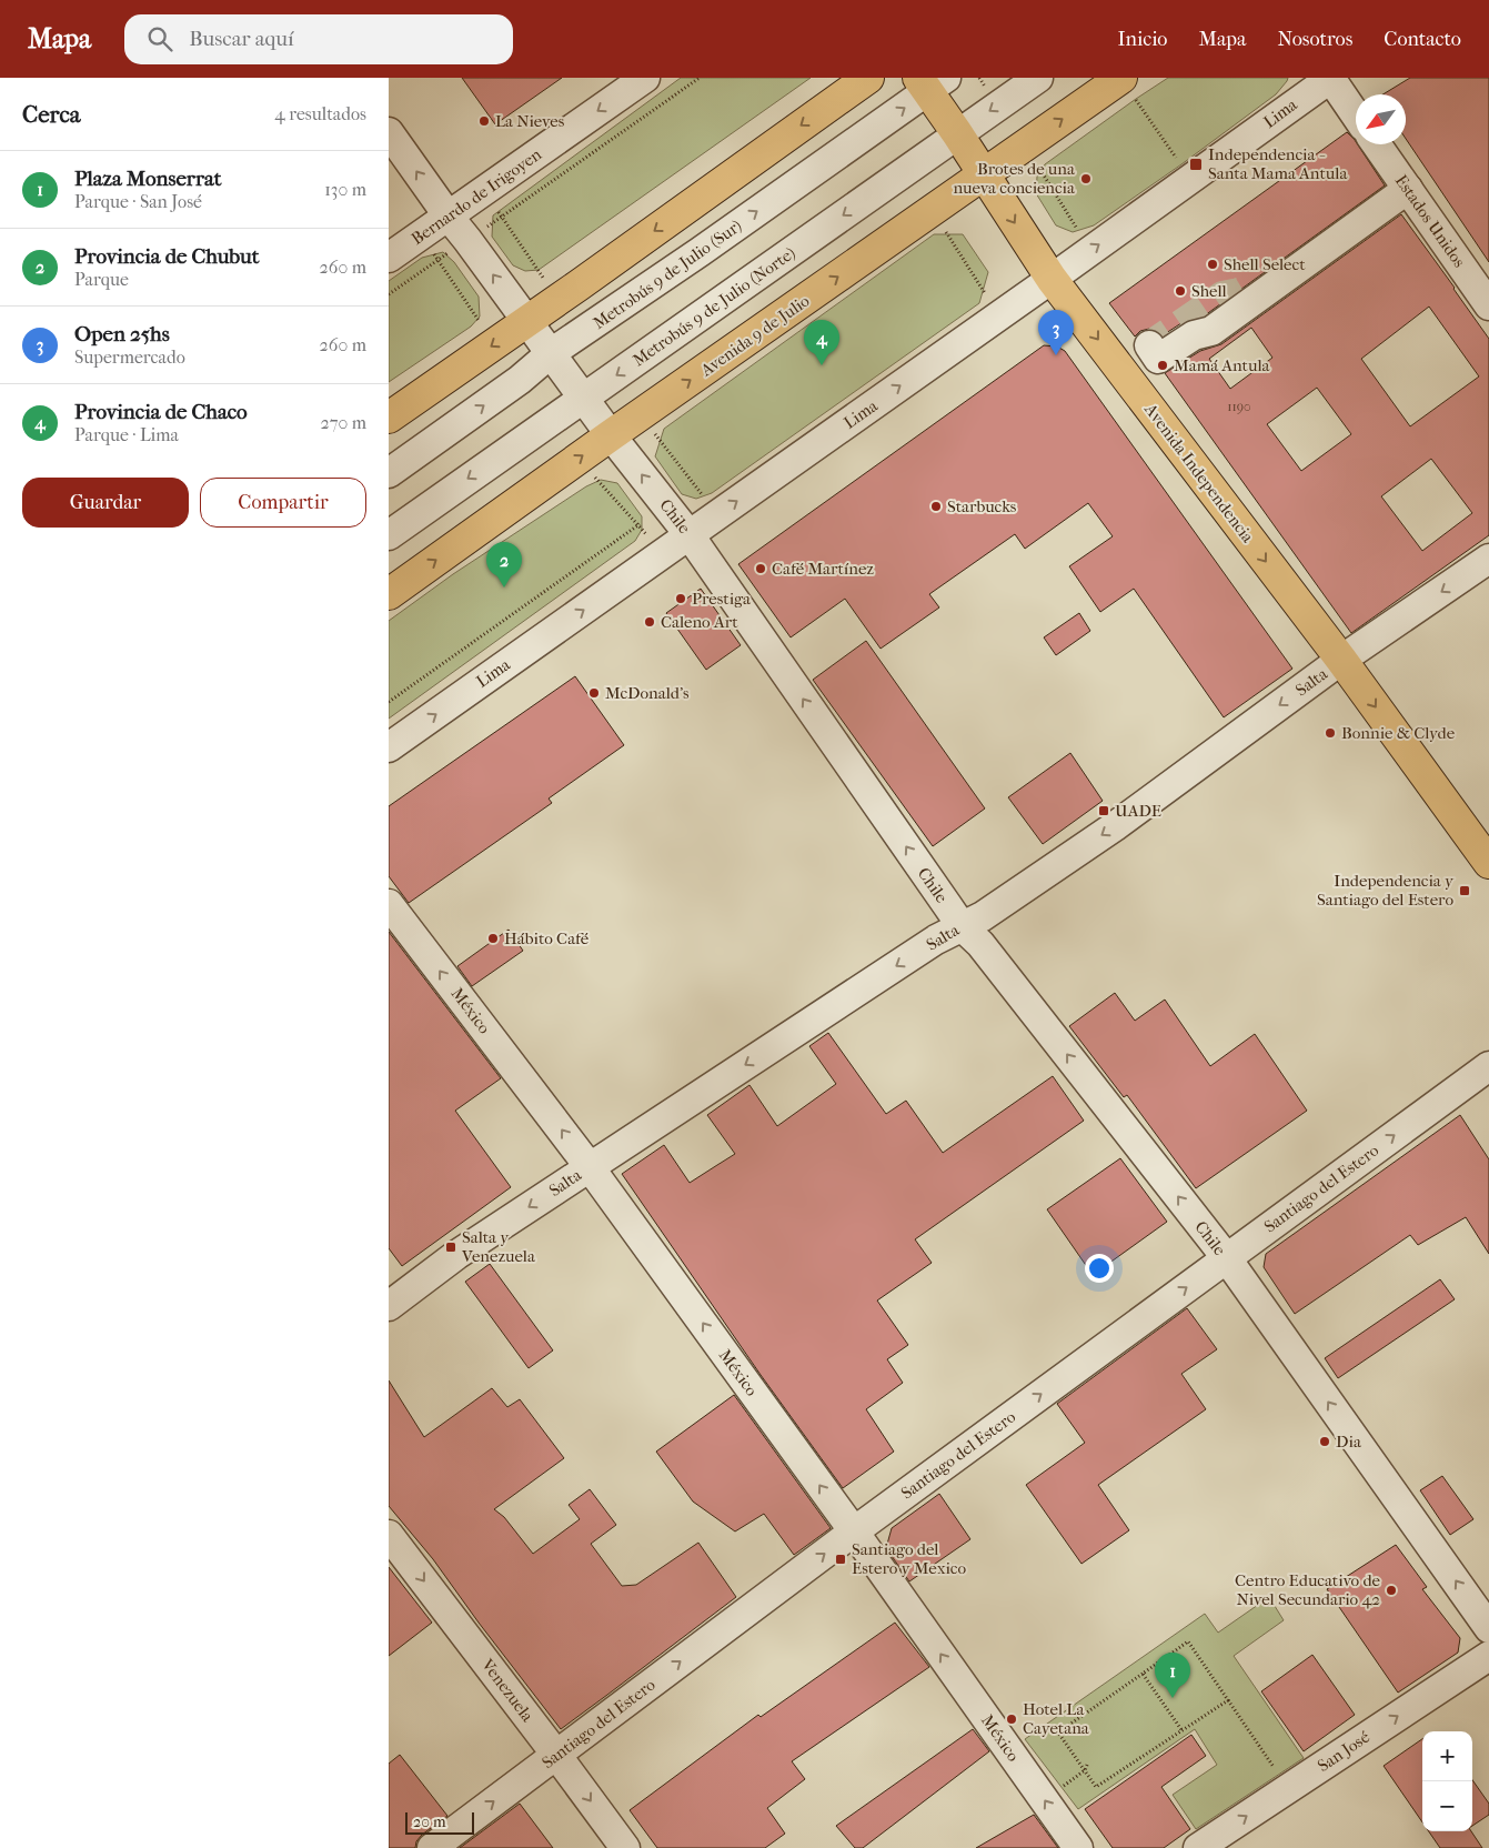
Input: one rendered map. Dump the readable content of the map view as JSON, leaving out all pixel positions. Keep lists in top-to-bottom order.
{
  "streets": {
    "main road": ["Avenida 9 de Julio", "Avenida Independencia"],
    "street": [
      "Lima",
      "Bernardo de Irigoyen",
      "Estados Unidos",
      "Metrobús 9 de Julio (Sur)",
      "Metrobús 9 de Julio (Norte)",
      "Chile",
      "Salta",
      "México",
      "Santiago del Estero",
      "Venezuela",
      "San José"
    ]
  },
  "crossings": [
    ["Lima", "Avenida Independencia"],
    ["Lima", "Chile"],
    ["Bernardo de Irigoyen", "Chile"],
    ["Metrobús 9 de Julio (Sur)", "Avenida Independencia"],
    ["Metrobús 9 de Julio (Sur)", "Chile"],
    ["Metrobús 9 de Julio (Norte)", "Avenida Independencia"],
    ["Metrobús 9 de Julio (Norte)", "Chile"],
    ["Avenida 9 de Julio", "Avenida Independencia"],
    ["Avenida 9 de Julio", "Chile"],
    ["Avenida Independencia", "Salta"],
    ["Chile", "Salta"],
    ["Chile", "Santiago del Estero"],
    ["Salta", "México"],
    ["México", "Santiago del Estero"],
    ["Santiago del Estero", "Venezuela"]
  ],
  "one_way": [
    "Bernardo de Irigoyen",
    "Metrobús 9 de Julio (Sur)",
    "Metrobús 9 de Julio (Norte)",
    "Avenida Independencia",
    "Chile",
    "Salta",
    "México",
    "Santiago del Estero",
    "Venezuela",
    "San José"
  ],
  "places": {
    "other": [
      "La Nieves",
      "Brotes de una nueva conciencia",
      "Shell Select",
      "Shell",
      "Mamá Antula",
      "Starbucks",
      "Café Martínez",
      "Prestiga",
      "Caleno Art",
      "McDonald's",
      "Bonnie & Clyde",
      "Hábito Café",
      "Dia",
      "Centro Educativo de Nivel Secundario 42",
      "Hotel La Cayetana"
    ],
    "transit": [
      "Independencia - Santa Mama Antula",
      "UADE",
      "Independencia y Santiago del Estero",
      "Salta y Venezuela",
      "Santiago del Estero y Mexico"
    ]
  },
  "house_numbers": ["1190"],
  "scale_bar": "20 m",
  "north": "bottom left",
  "page": {
    "header": "Mapa",
    "search": "Buscar aquí",
    "nav": [
      "Inicio",
      "Mapa",
      "Nosotros",
      "Contacto"
    ],
    "heading": ["Cerca", "4 resultados"],
    "list": [
      {
        "mark": "1",
        "name": "Plaza Monserrat",
        "note": "Parque · San José",
        "value": "130 m"
      },
      {
        "mark": "2",
        "name": "Provincia de Chubut",
        "note": "Parque",
        "value": "260 m"
      },
      {
        "mark": "3",
        "name": "Open 25hs",
        "note": "Supermercado",
        "value": "260 m"
      },
      {
        "mark": "4",
        "name": "Provincia de Chaco",
        "note": "Parque · Lima",
        "value": "270 m"
      }
    ],
    "pins": [
      "3",
      "4",
      "2",
      "1"
    ],
    "buttons": ["Guardar", "Compartir"],
    "map_buttons": ["+", "−"],
    "scale": "20 m"
  }
}
